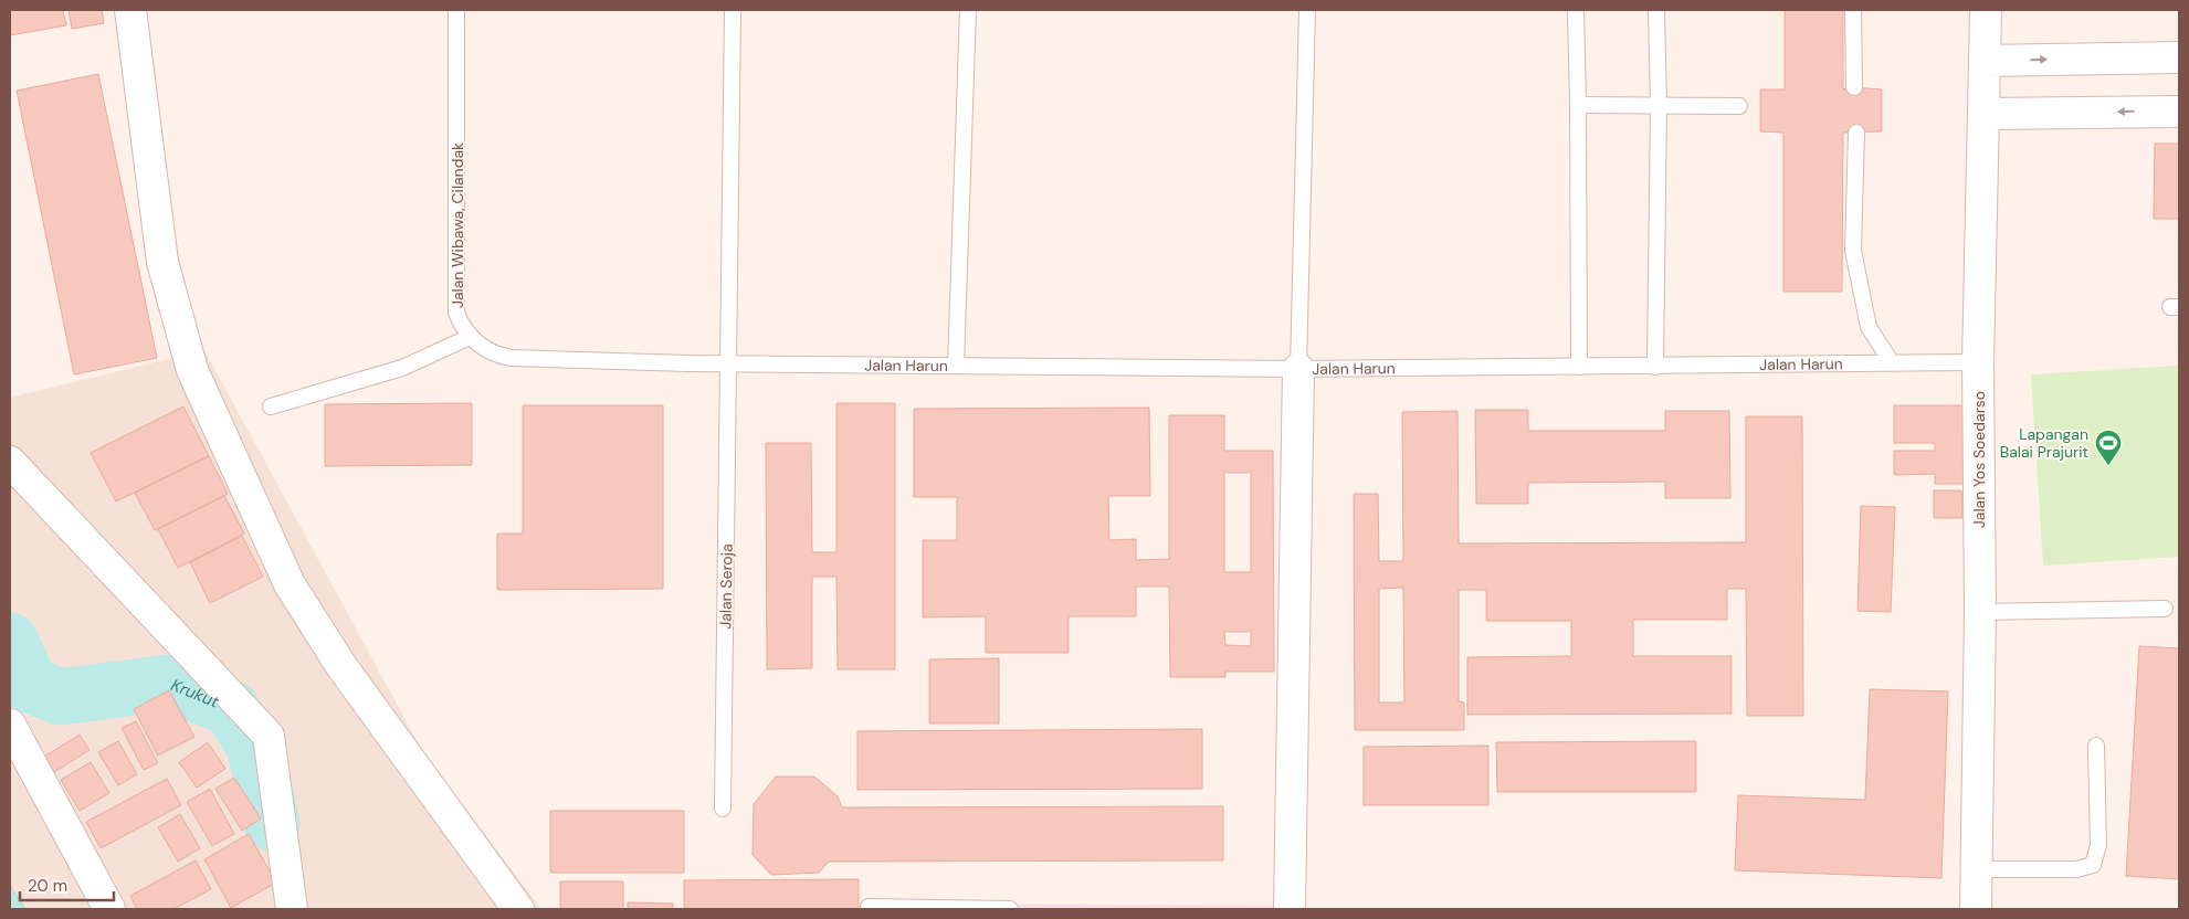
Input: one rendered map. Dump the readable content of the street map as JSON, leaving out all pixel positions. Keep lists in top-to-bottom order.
{
  "streets": {
    "street": ["Jalan Yos Soedarso"],
    "lane": ["Jalan Wibawa, Cilandak", "Jalan Harun", "Jalan Seroja"]
  },
  "crossings": [
    ["Jalan Wibawa, Cilandak", "Jalan Harun"],
    ["Jalan Wibawa, Cilandak", "Jalan Seroja"],
    ["Jalan Harun", "Jalan Yos Soedarso"],
    ["Jalan Harun", "Jalan Seroja"]
  ],
  "water": ["Krukut"],
  "places": {
    "sports": ["Lapangan Balai Prajurit"]
  },
  "scale_bar": "20 m"
}
